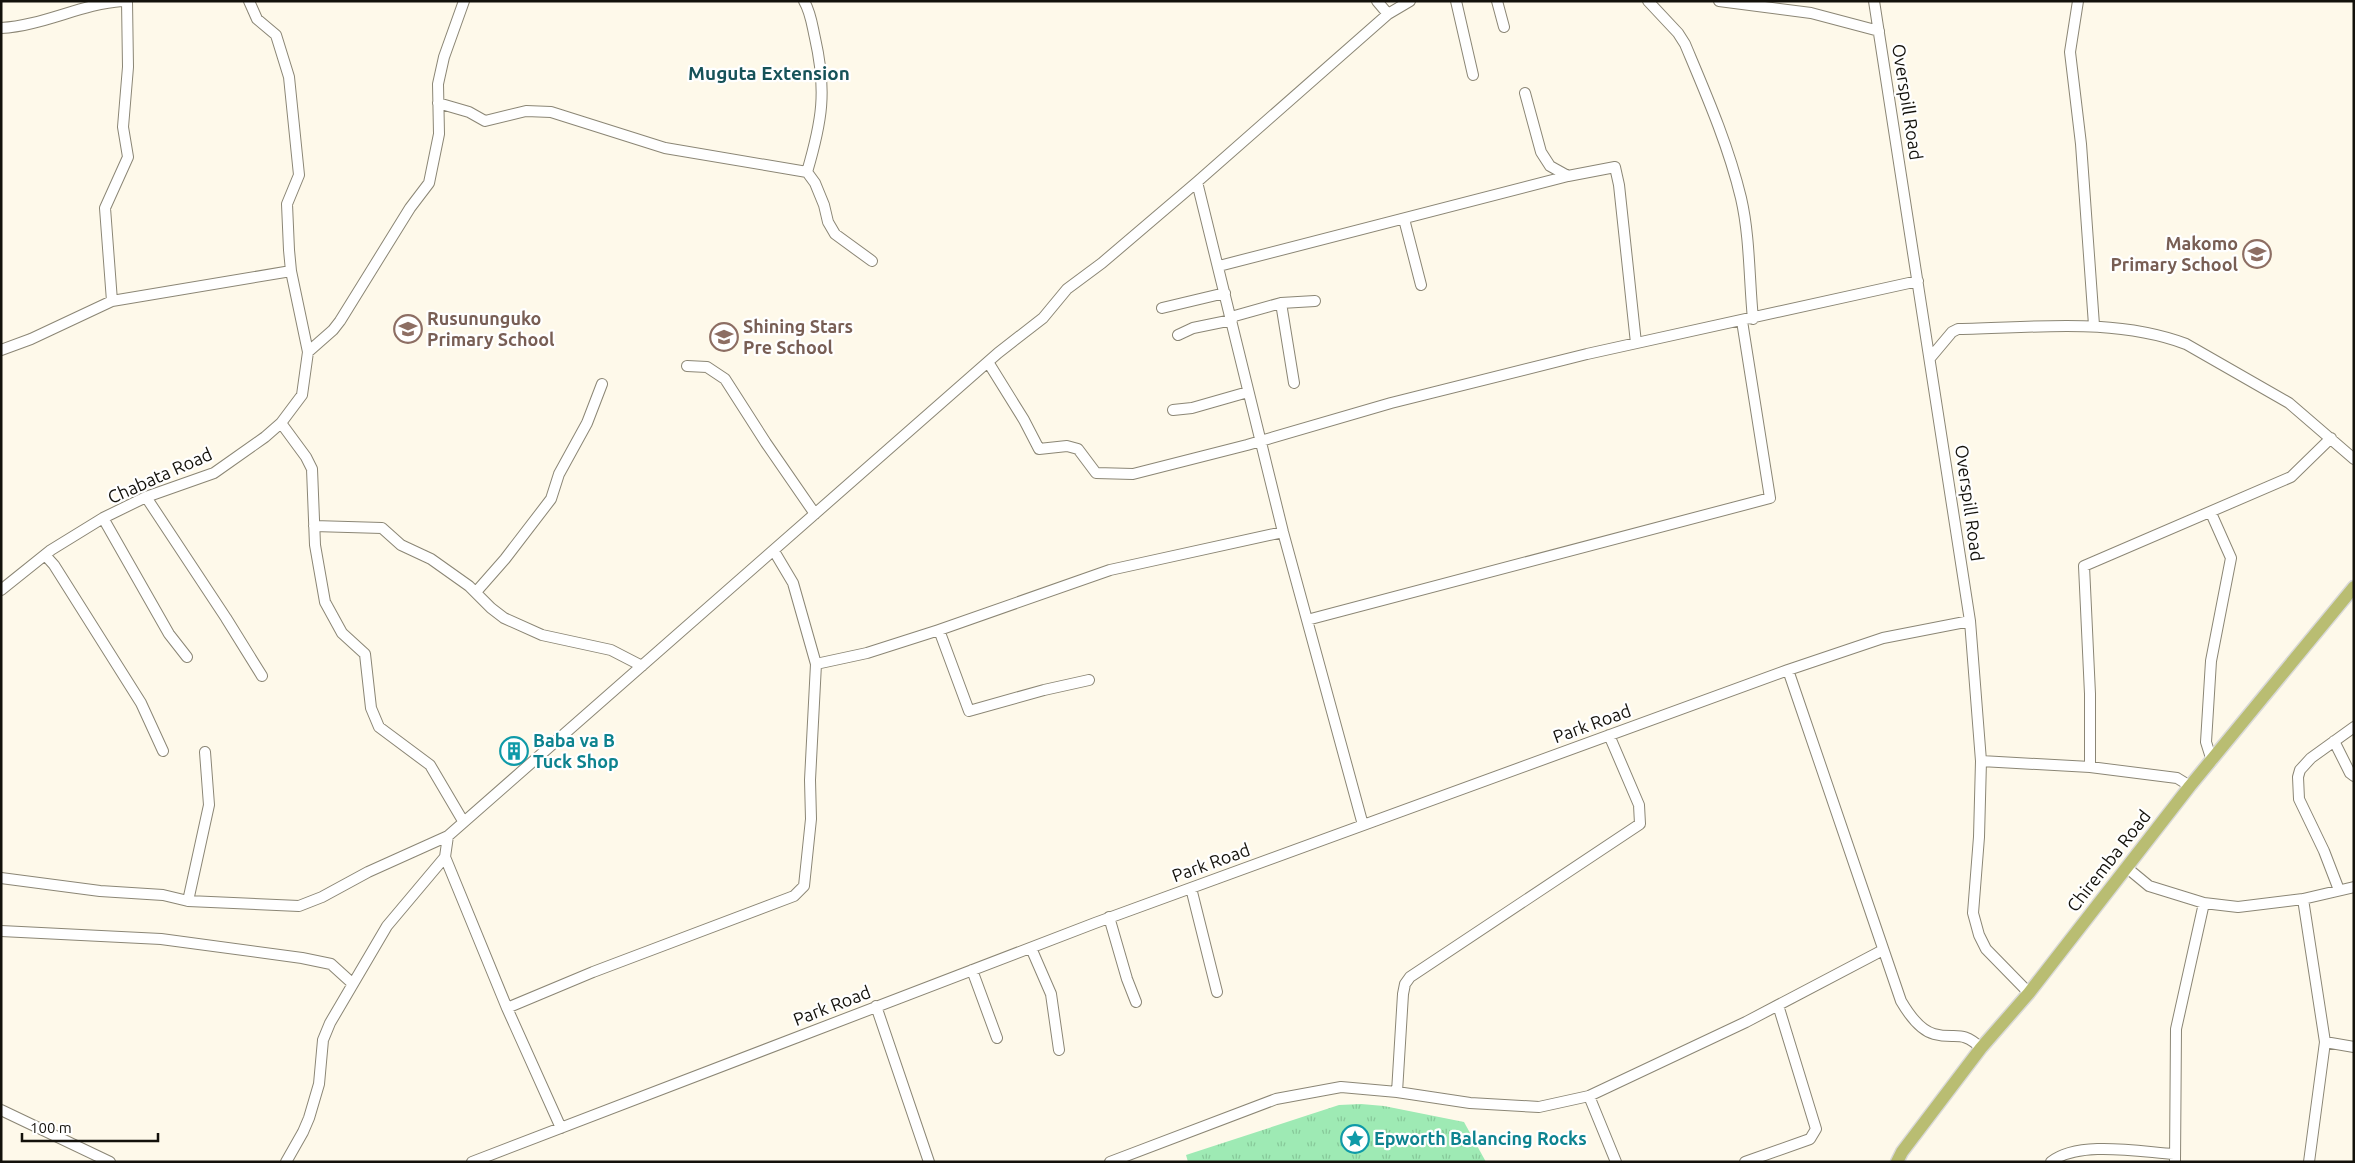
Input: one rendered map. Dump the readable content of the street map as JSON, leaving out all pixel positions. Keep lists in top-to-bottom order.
{
  "streets": {
    "main road": ["Chiremba Road"],
    "street": ["Overspill Road", "Chabata Road", "Park Road"]
  },
  "crossings": [
    ["Overspill Road", "Park Road"],
    ["Overspill Road", "Chiremba Road"]
  ],
  "districts": ["Muguta Extension"],
  "places": {
    "school or university": ["Makomo Primary School", "Rusununguko Primary School", "Shining Stars Pre School"],
    "building": ["Baba va B Tuck Shop"],
    "place": ["Epworth Balancing Rocks"]
  },
  "scale_bar": "100 m"
}
